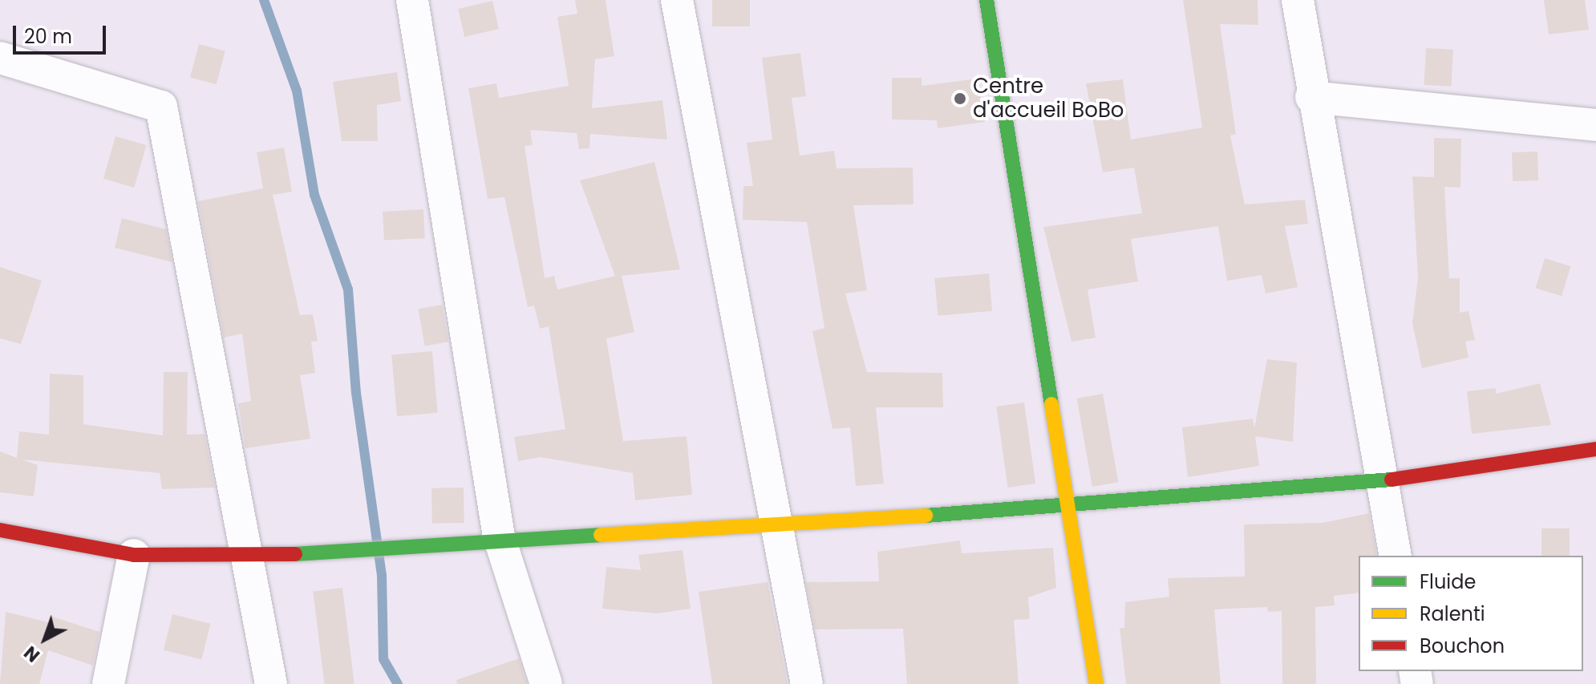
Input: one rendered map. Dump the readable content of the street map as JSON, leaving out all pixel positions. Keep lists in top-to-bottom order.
{
  "places": ["Centre d'accueil BoBo"],
  "legend": ["Fluide", "Ralenti", "Bouchon"],
  "scale_bar": "20 m",
  "north": "bottom left"
}
